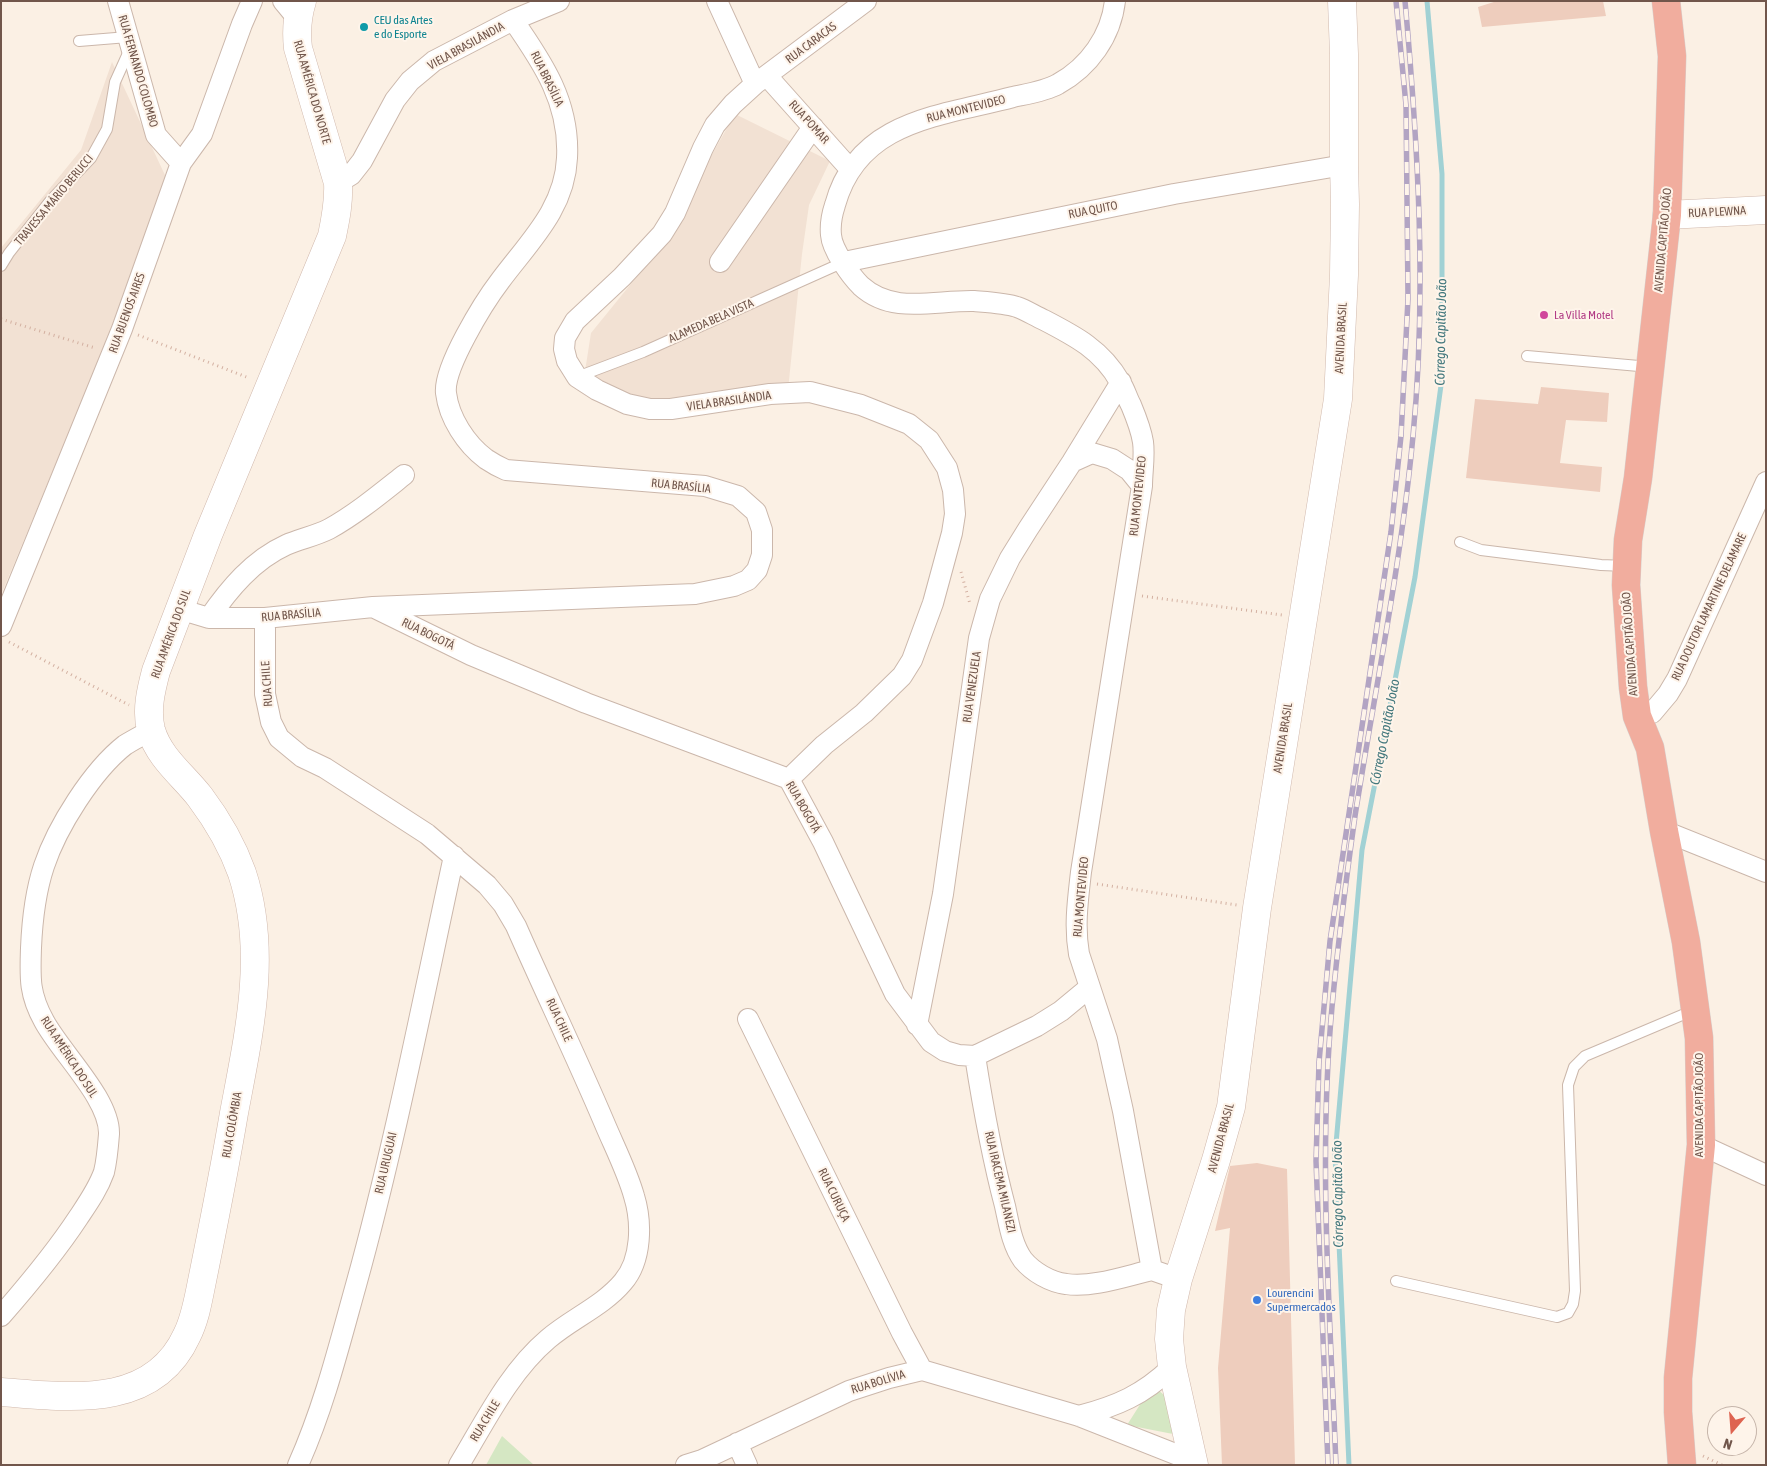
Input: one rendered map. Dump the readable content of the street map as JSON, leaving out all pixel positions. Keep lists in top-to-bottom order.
{
  "streets": {
    "highway": ["AVENIDA CAPITÃO JOÃO"],
    "street": [
      "RUA CARACAS",
      "VIELA BRASILÂNDIA",
      "RUA FERNANDO COLOMBO",
      "RUA BRASÍLIA",
      "RUA AMÉRICA DO NORTE",
      "RUA MONTEVIDEO",
      "RUA POMAR",
      "RUA QUITO",
      "RUA PLEWNA",
      "RUA BUENOS AIRES",
      "AVENIDA BRASIL",
      "RUA DOUTOR LAMARTINE DELAMARE",
      "RUA AMÉRICA DO SUL",
      "RUA BOGOTÁ",
      "RUA CHILE",
      "RUA VENEZUELA",
      "RUA COLÔMBIA",
      "RUA URUGUAI",
      "RUA IRACEMA MILANEZI",
      "RUA CURUÇA",
      "RUA BOLÍVIA"
    ],
    "lane": ["TRAVESSA MÁRIO BERUCCI", "ALAMEDA BELA VISTA"]
  },
  "crossings": [
    ["RUA CARACAS", "VIELA BRASILÂNDIA"],
    ["RUA CARACAS", "RUA POMAR"],
    ["VIELA BRASILÂNDIA", "RUA BRASÍLIA"],
    ["VIELA BRASILÂNDIA", "RUA AMÉRICA DO NORTE"],
    ["VIELA BRASILÂNDIA", "RUA POMAR"],
    ["VIELA BRASILÂNDIA", "ALAMEDA BELA VISTA"],
    ["VIELA BRASILÂNDIA", "RUA AMÉRICA DO SUL"],
    ["VIELA BRASILÂNDIA", "RUA BOGOTÁ"],
    ["RUA FERNANDO COLOMBO", "TRAVESSA MÁRIO BERUCCI"],
    ["RUA FERNANDO COLOMBO", "RUA BUENOS AIRES"],
    ["RUA BRASÍLIA", "RUA AMÉRICA DO SUL"],
    ["RUA BRASÍLIA", "RUA BOGOTÁ"],
    ["RUA BRASÍLIA", "RUA CHILE"],
    ["RUA AMÉRICA DO NORTE", "RUA AMÉRICA DO SUL"],
    ["RUA MONTEVIDEO", "RUA POMAR"],
    ["RUA MONTEVIDEO", "RUA QUITO"],
    ["RUA MONTEVIDEO", "ALAMEDA BELA VISTA"],
    ["RUA MONTEVIDEO", "RUA VENEZUELA"],
    ["RUA MONTEVIDEO", "RUA IRACEMA MILANEZI"],
    ["RUA QUITO", "ALAMEDA BELA VISTA"],
    ["RUA QUITO", "AVENIDA BRASIL"],
    ["RUA PLEWNA", "AVENIDA CAPITÃO JOÃO"],
    ["AVENIDA CAPITÃO JOÃO", "RUA DOUTOR LAMARTINE DELAMARE"],
    ["AVENIDA BRASIL", "RUA BOLÍVIA"],
    ["RUA AMÉRICA DO SUL", "RUA COLÔMBIA"],
    ["RUA BOGOTÁ", "RUA VENEZUELA"],
    ["RUA BOGOTÁ", "RUA IRACEMA MILANEZI"],
    ["RUA CHILE", "RUA URUGUAI"],
    ["RUA CURUÇA", "RUA BOLÍVIA"]
  ],
  "water": ["Córrego Capitão João"],
  "places": ["CEU das Artes e do Esporte", "La Villa Motel", "Lourencini Supermercados"],
  "north": "bottom"
}
